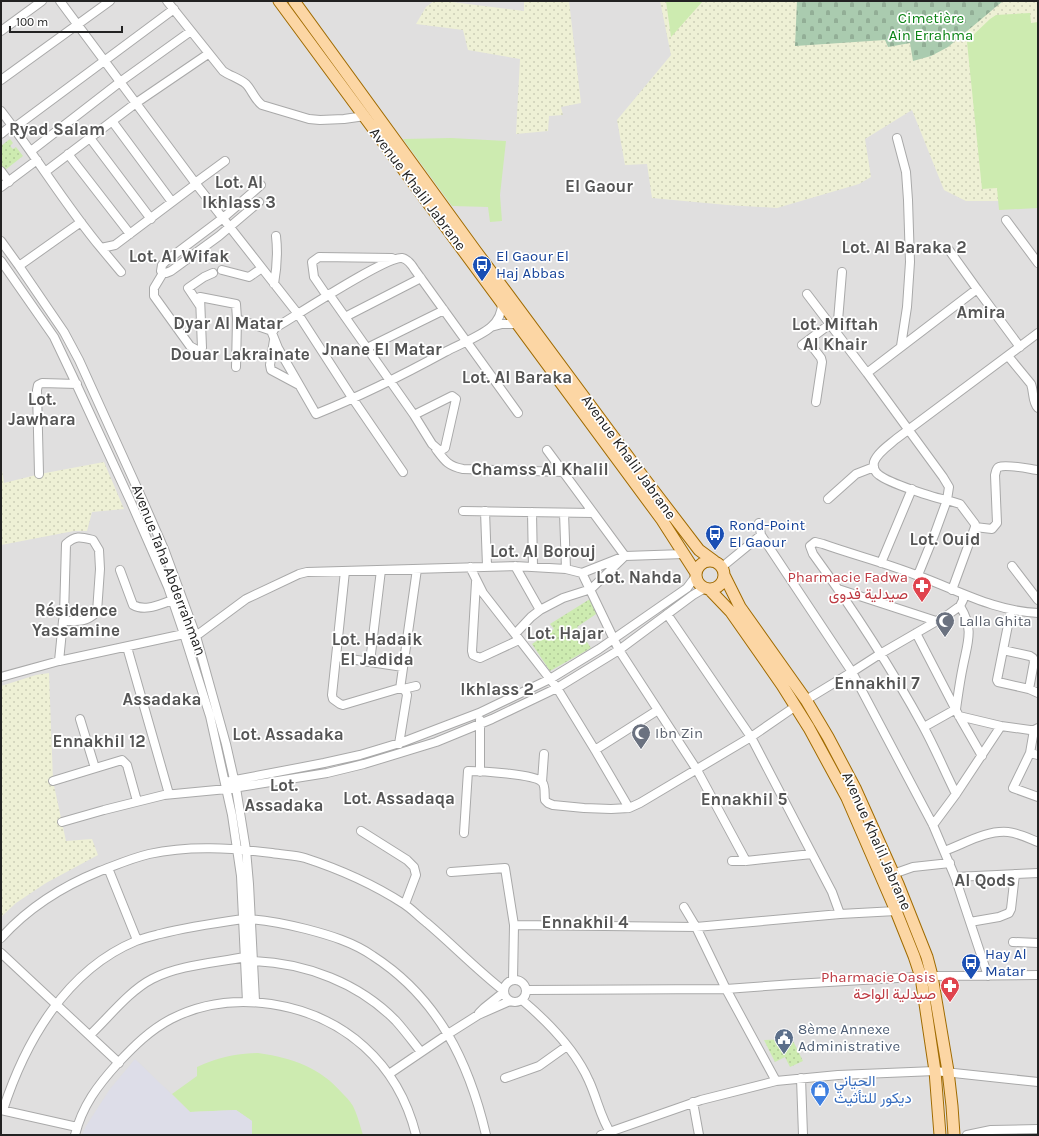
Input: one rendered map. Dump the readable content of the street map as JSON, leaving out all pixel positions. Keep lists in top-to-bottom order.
{
  "streets": {
    "main road": ["Avenue Khalil Jabrane"],
    "street": ["Avenue Taha Abderrahman"]
  },
  "districts": [
    "Ryad Salam",
    "Lot. Al Ikhlass 3",
    "El Gaour",
    "Lot. Al Baraka 2",
    "Lot. Al Wifak",
    "Amira",
    "Dyar Al Matar",
    "Lot. Miftah Al Khair",
    "Jnane El Matar",
    "Douar Lakrainate",
    "Lot. Al Baraka",
    "Lot. Jawhara",
    "Chamss Al Khalil",
    "Lot. Ouid",
    "Lot. Al Borouj",
    "Lot. Nahda",
    "Résidence Yassamine",
    "Lot. Hajar",
    "Lot. Hadaik El Jadida",
    "Ennakhil 7",
    "Ikhlass 2",
    "Assadaka",
    "Lot. Assadaka",
    "Ennakhil 12",
    "Lot. Assadaka",
    "Lot. Assadaqa",
    "Ennakhil 5",
    "Al Qods",
    "Ennakhil 4"
  ],
  "parks": ["Cimetière Ain Errahma"],
  "places": {
    "bus stop": ["El Gaour El Haj Abbas", "Rond-Point El Gaour", "Hay Al Matar"],
    "pharmacy": ["Pharmacie Fadwa صيدلية فدوى", "Pharmacie Oasis صيدلية الواحة"],
    "mosque": ["Lalla Ghita", "Ibn Zin"],
    "public building": ["8ème Annexe Administrative"],
    "shop": ["الحياني ديكور للتأثيث"]
  },
  "scale_bar": "100 m"
}
